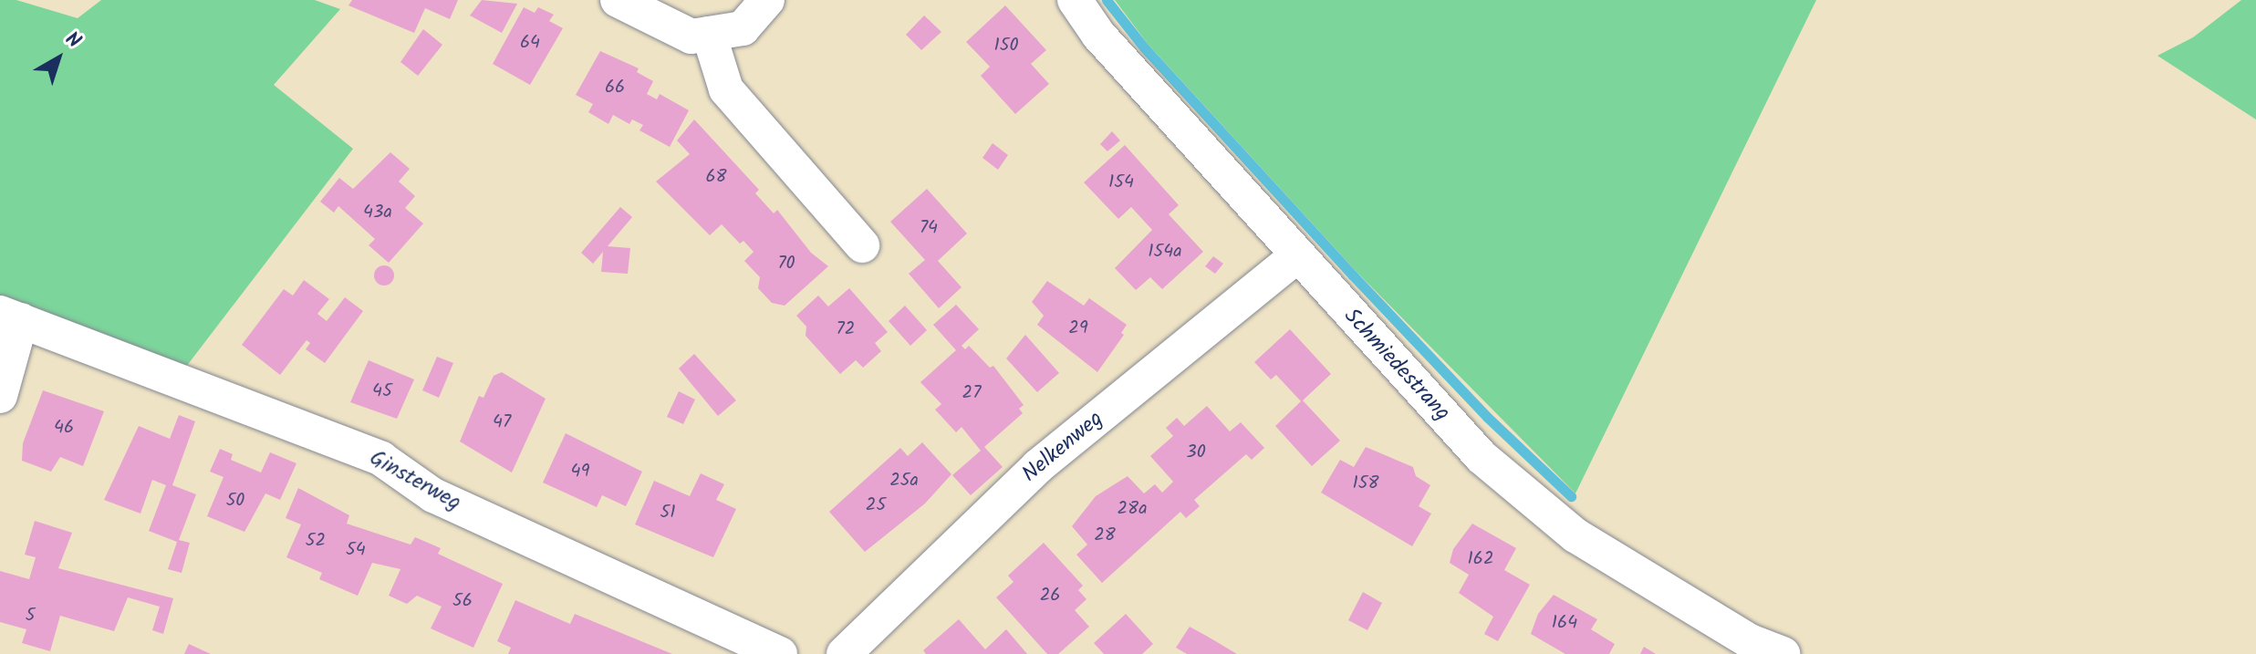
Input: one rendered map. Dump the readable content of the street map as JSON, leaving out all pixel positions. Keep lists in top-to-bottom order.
{
  "streets": {
    "street": ["Schmiedestrang", "Nelkenweg", "Ginsterweg"]
  },
  "crossings": [
    ["Schmiedestrang", "Nelkenweg"]
  ],
  "house_numbers": [
    "64",
    "150",
    "66",
    "68",
    "154",
    "43a",
    "74",
    "154a",
    "70",
    "29",
    "72",
    "45",
    "27",
    "47",
    "46",
    "30",
    "49",
    "25a",
    "158",
    "50",
    "25",
    "28a",
    "51",
    "28",
    "52",
    "54",
    "162",
    "26",
    "56",
    "5",
    "164"
  ],
  "north": "top right"
}
